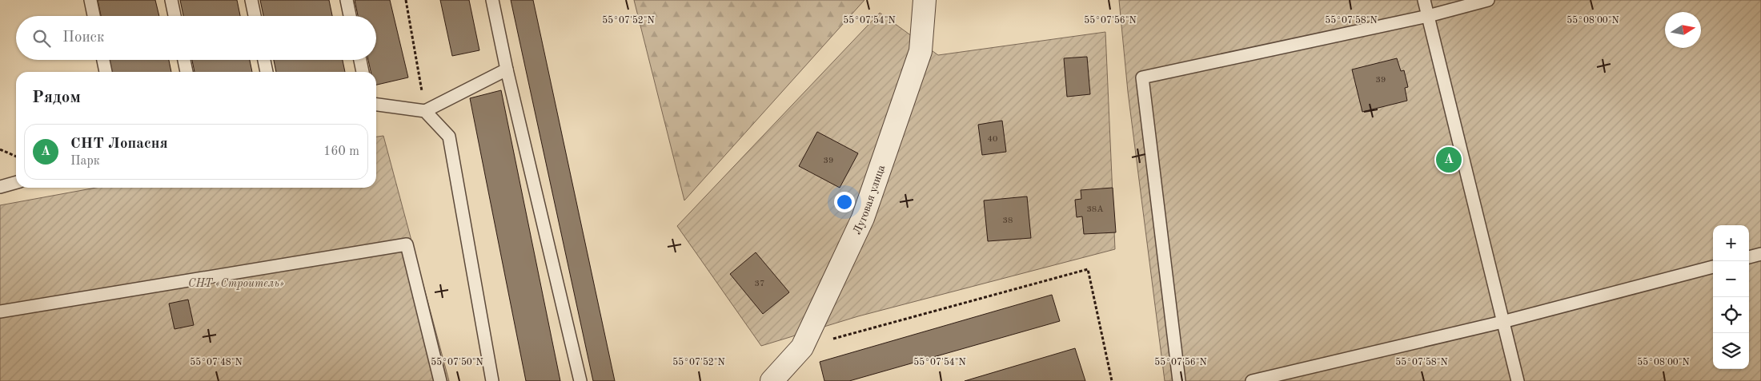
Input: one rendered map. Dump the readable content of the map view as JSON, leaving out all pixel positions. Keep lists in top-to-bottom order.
{
  "streets": {
    "street": ["Луговая улица"]
  },
  "parks": ["СНТ «Строитель»"],
  "house_numbers": [
    "39",
    "40",
    "39",
    "38А",
    "38",
    "37"
  ],
  "north": "right",
  "page": {
    "search": "Поиск",
    "heading": "Рядом",
    "list": [
      {
        "mark": "A",
        "name": "СНТ Лопасня",
        "note": "Парк",
        "value": "160 m"
      }
    ],
    "pins": "A",
    "map_buttons": ["+", "−"]
  },
  "coordinates": [
    "55°07'52\"N",
    "55°07'54\"N",
    "55°07'56\"N",
    "55°07'58\"N",
    "55°08'00\"N",
    "55°07'48\"N",
    "55°07'50\"N"
  ]
}
